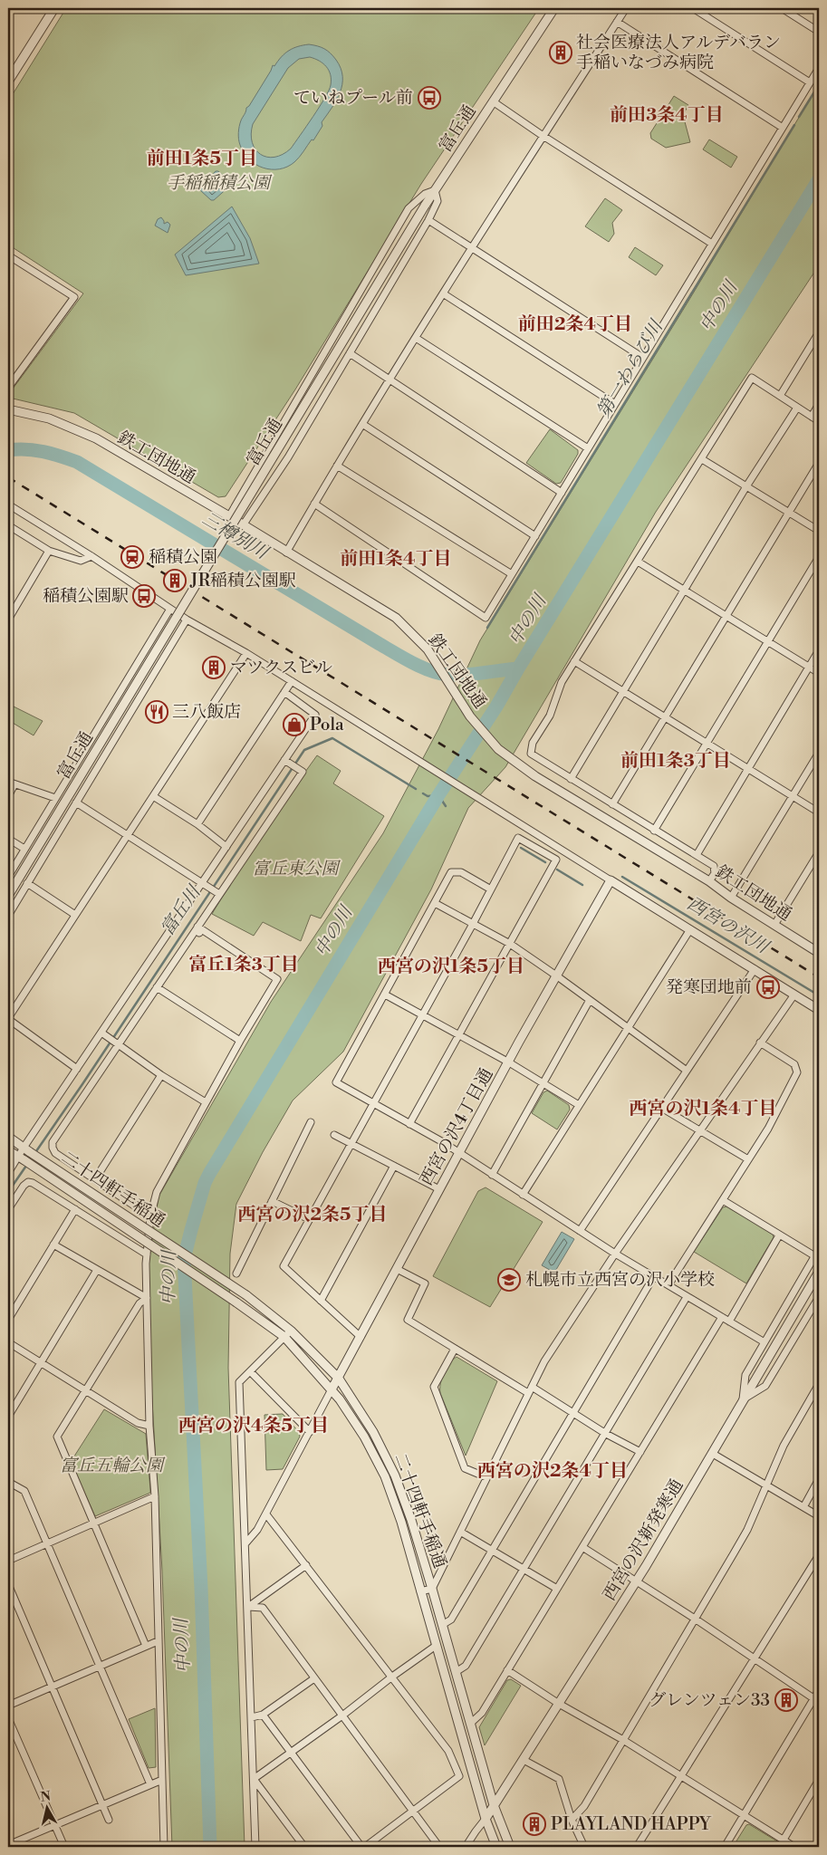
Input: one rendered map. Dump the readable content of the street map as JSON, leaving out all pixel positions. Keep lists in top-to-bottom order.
{
  "streets": {
    "street": [
      "富丘通",
      "鉄工団地通",
      "西宮の沢4丁目通",
      "二十四軒手稲通",
      "西宮の沢新発寒通"
    ]
  },
  "crossings": [
    ["西宮の沢4丁目通", "二十四軒手稲通"],
    ["二十四軒手稲通", "西宮の沢新発寒通"]
  ],
  "districts": [
    "前田3条4丁目",
    "前田1条5丁目",
    "前田2条4丁目",
    "前田1条4丁目",
    "前田1条3丁目",
    "富丘1条3丁目",
    "西宮の沢1条5丁目",
    "西宮の沢1条4丁目",
    "西宮の沢2条5丁目",
    "西宮の沢4条5丁目",
    "西宮の沢2条4丁目"
  ],
  "water": [
    "中の川",
    "第一わらび川",
    "三樽別川",
    "富丘川",
    "西宮の沢川"
  ],
  "parks": ["手稲稲積公園", "富丘東公園", "富丘五輪公園"],
  "places": {
    "building": [
      "社会医療法人アルデバラン 手稲いなづみ病院",
      "JR稲積公園駅",
      "マツクスビル",
      "グレンツェン33",
      "PLAYLAND HAPPY"
    ],
    "bus stop": ["ていねプール前", "稲積公園駅", "発寒団地前"],
    "station": ["稲積公園"],
    "restaurant": ["三八飯店"],
    "shop": ["Pola"],
    "school or university": ["札幌市立西宮の沢小学校"]
  },
  "north": "top"
}
